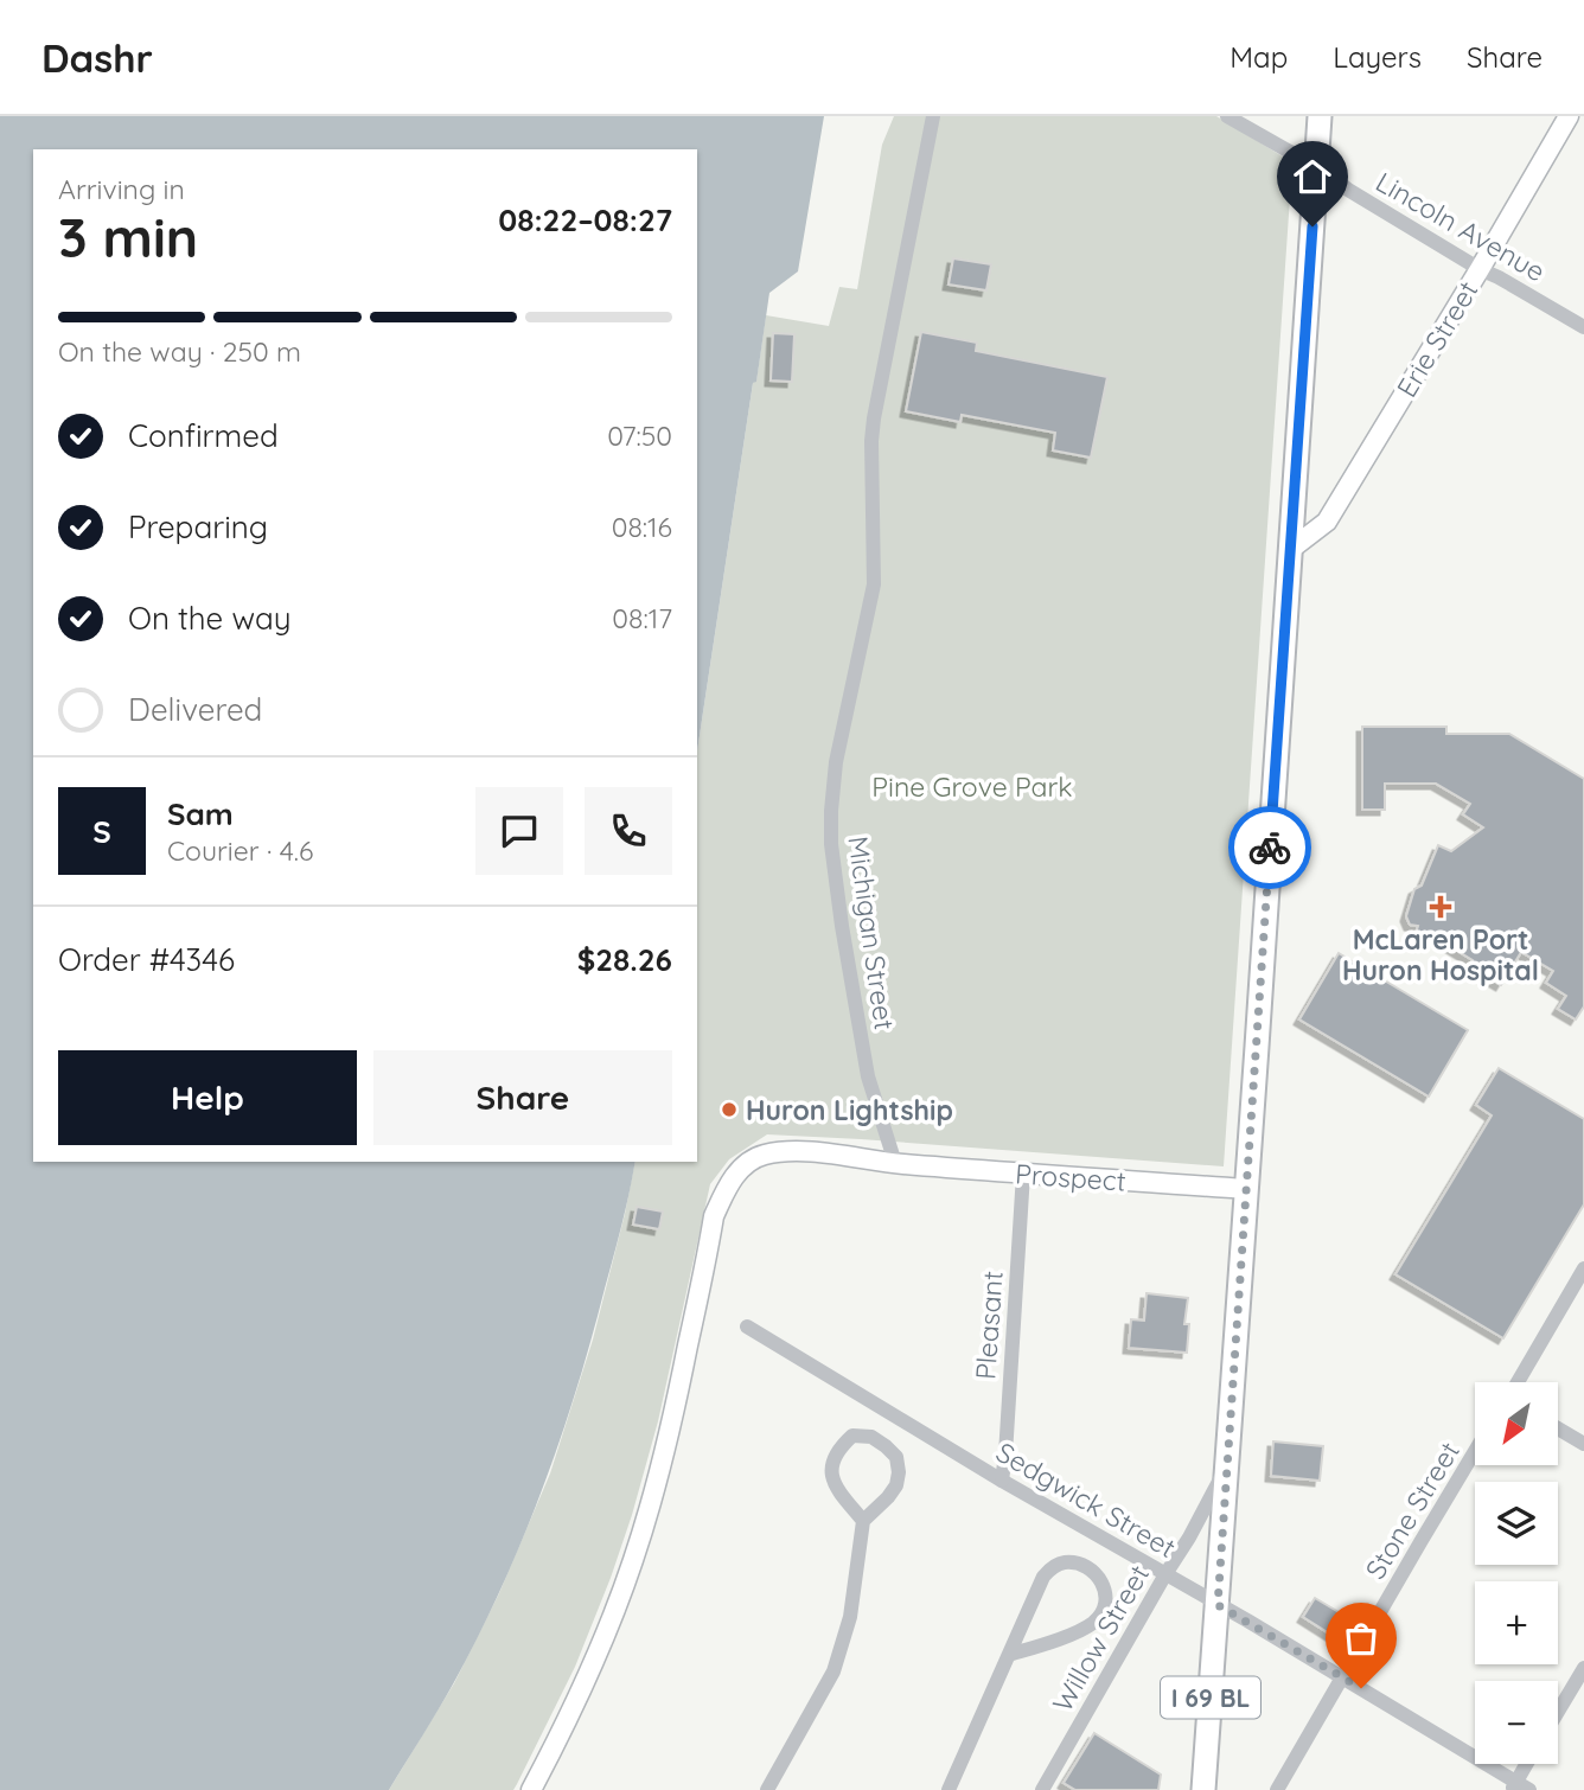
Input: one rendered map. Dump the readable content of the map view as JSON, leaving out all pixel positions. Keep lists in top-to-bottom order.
{
  "streets": {
    "main road": ["I 69 BL"],
    "street": [
      "Lincoln Avenue",
      "Erie Street",
      "Michigan Street",
      "Prospect",
      "Pleasant",
      "Sedgwick Street",
      "Stone Street",
      "Willow Street"
    ]
  },
  "crossings": [
    ["Lincoln Avenue", "Erie Street"],
    ["Lincoln Avenue", "I 69 BL"],
    ["Erie Street", "I 69 BL"],
    ["Michigan Street", "Prospect"],
    ["Prospect", "Pleasant"],
    ["Prospect", "I 69 BL"],
    ["Pleasant", "Sedgwick Street"],
    ["Sedgwick Street", "Stone Street"],
    ["Sedgwick Street", "Willow Street"],
    ["Sedgwick Street", "I 69 BL"],
    ["Willow Street", "I 69 BL"]
  ],
  "parks": ["Pine Grove Park"],
  "places": {
    "health": ["McLaren Port Huron Hospital"],
    "other": ["Huron Lightship"]
  },
  "north": "bottom left",
  "page": {
    "header": "Dashr",
    "nav": ["Map", "Layers", "Share"],
    "heading": ["3 min", "Arriving in", "08:22–08:27"],
    "panel": [
      "Sam",
      "Courier · 4.6",
      "Order #4346",
      "$28.26"
    ],
    "bar": "On the way · 250 m",
    "list": [
      ["Confirmed", "07:50"],
      ["Preparing", "08:16"],
      ["On the way", "08:17"],
      "Delivered"
    ],
    "round": "S",
    "buttons": ["Help", "Share"],
    "map_buttons": ["+", "−"]
  }
}
